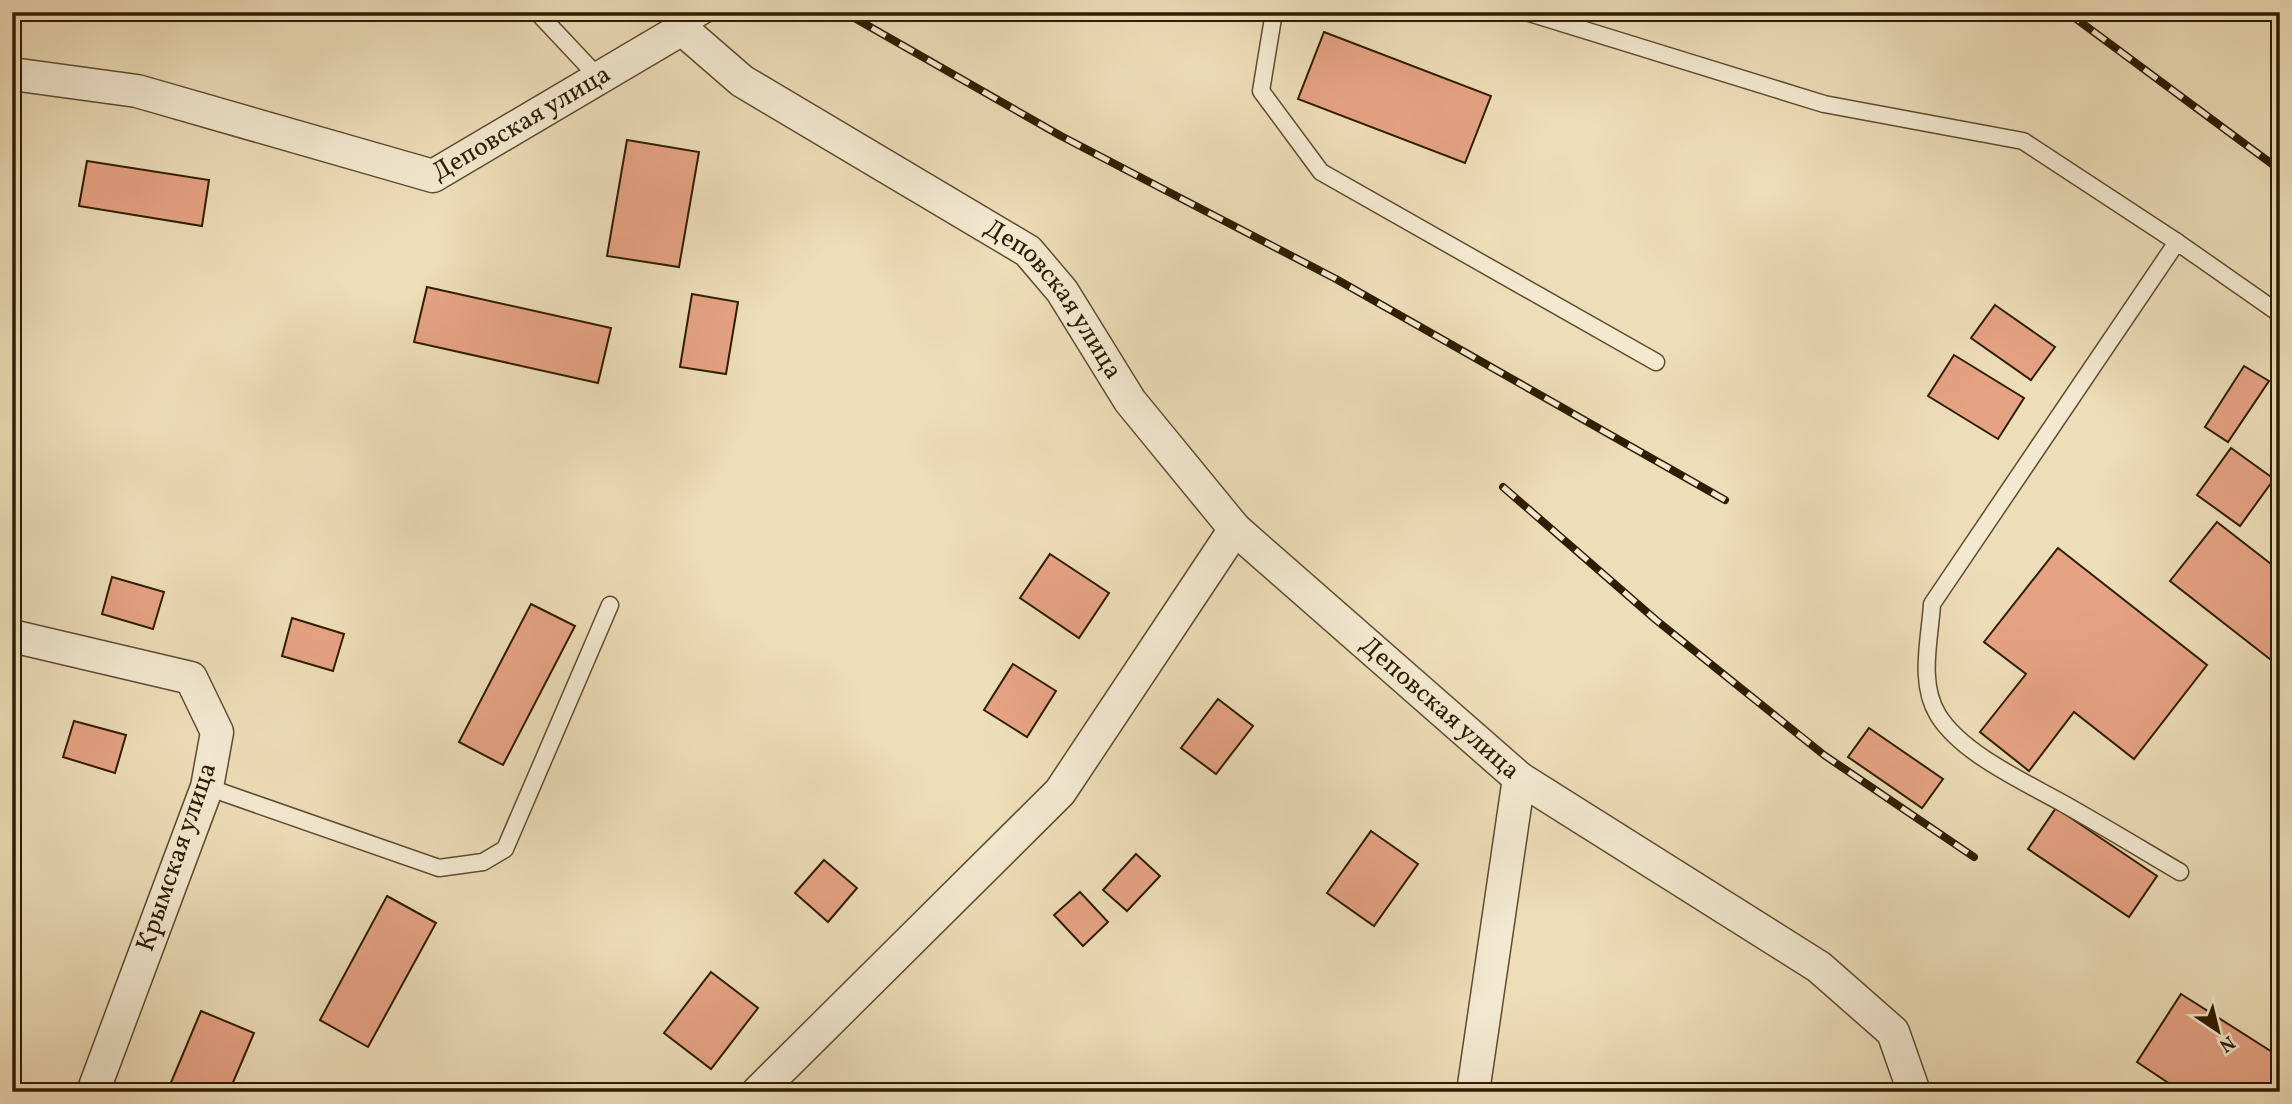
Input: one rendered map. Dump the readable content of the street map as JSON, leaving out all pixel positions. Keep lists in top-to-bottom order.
{
  "streets": {
    "street": ["Деповская улица", "Крымская улица"]
  },
  "north": "bottom right"
}
